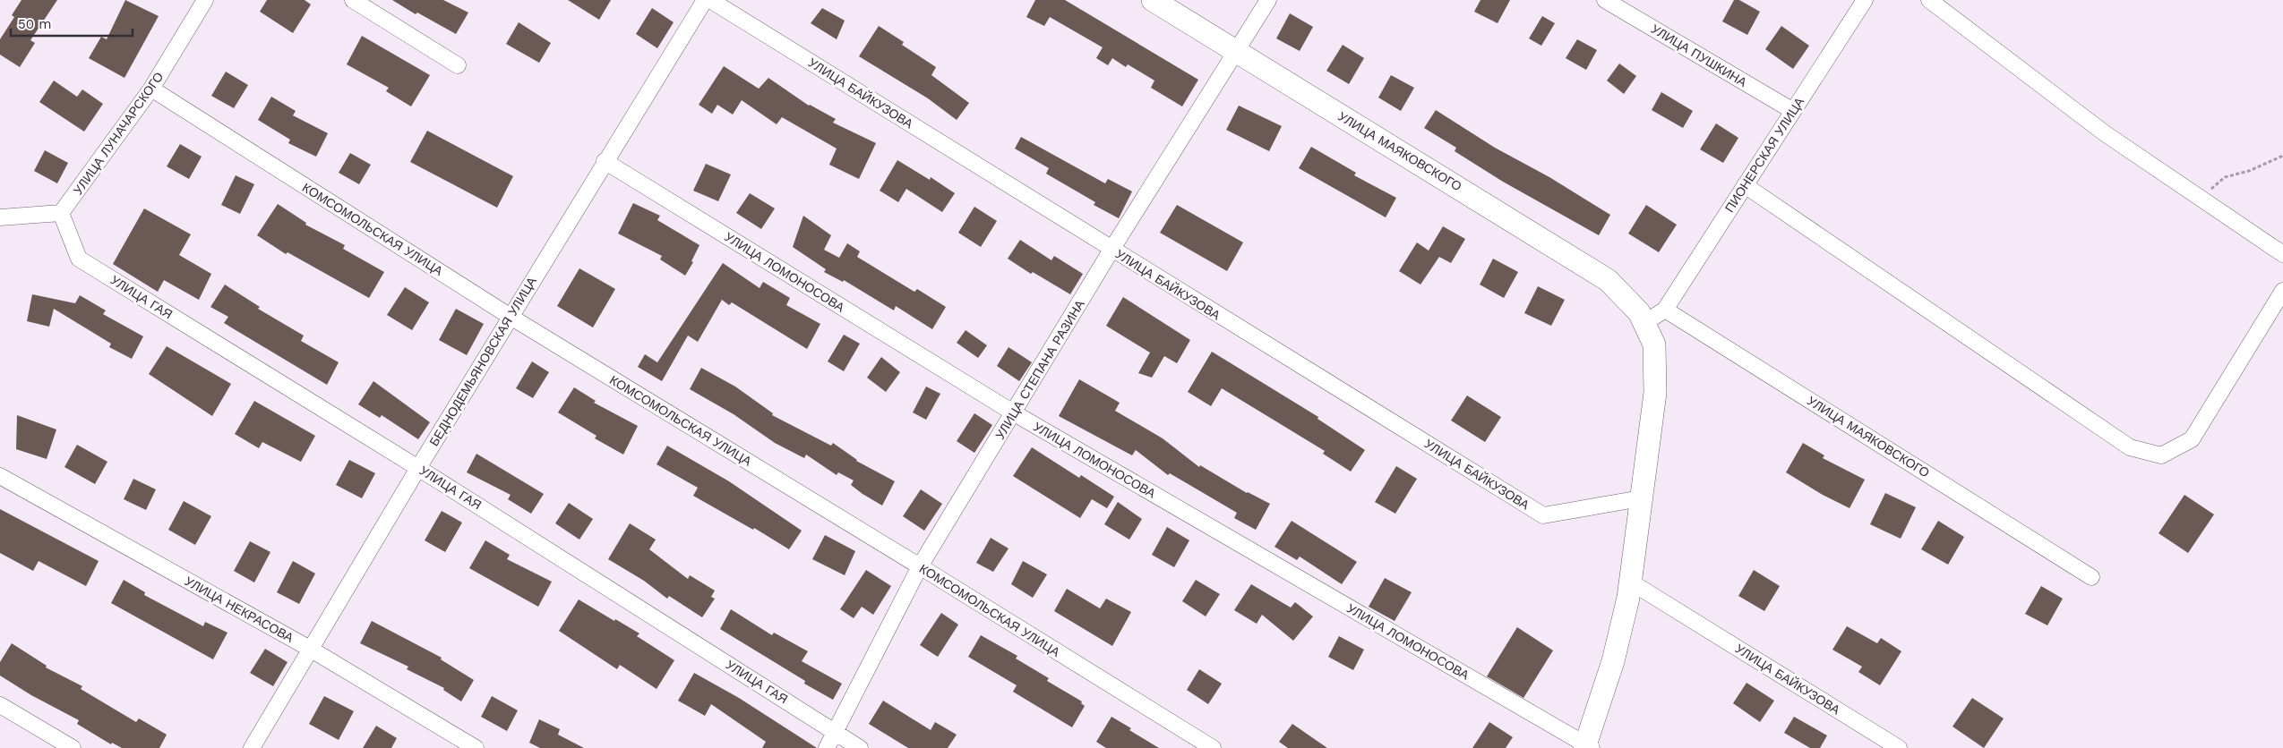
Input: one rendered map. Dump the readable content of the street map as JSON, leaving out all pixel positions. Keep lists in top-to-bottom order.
{
  "streets": {
    "street": [
      "УЛИЦА ПУШКИНА",
      "УЛИЦА БАЙКУЗОВА",
      "УЛИЦА ЛУНАЧАРСКОГО",
      "УЛИЦА МАЯКОВСКОГО",
      "ПИОНЕРСКАЯ УЛИЦА",
      "КОМСОМОЛЬСКАЯ УЛИЦА",
      "УЛИЦА ЛОМОНОСОВА",
      "УЛИЦА ГАЯ",
      "БЕДНОДЕМЬЯНОВСКАЯ УЛИЦА",
      "УЛИЦА СТЕПАНА РАЗИНА",
      "УЛИЦА НЕКРАСОВА"
    ]
  },
  "crossings": [
    ["УЛИЦА ПУШКИНА", "ПИОНЕРСКАЯ УЛИЦА"],
    ["УЛИЦА БАЙКУЗОВА", "УЛИЦА МАЯКОВСКОГО"],
    ["УЛИЦА БАЙКУЗОВА", "УЛИЦА СТЕПАНА РАЗИНА"],
    ["УЛИЦА ЛУНАЧАРСКОГО", "КОМСОМОЛЬСКАЯ УЛИЦА"],
    ["УЛИЦА ЛУНАЧАРСКОГО", "УЛИЦА ГАЯ"],
    ["УЛИЦА МАЯКОВСКОГО", "ПИОНЕРСКАЯ УЛИЦА"],
    ["УЛИЦА МАЯКОВСКОГО", "УЛИЦА ЛОМОНОСОВА"],
    ["УЛИЦА МАЯКОВСКОГО", "УЛИЦА СТЕПАНА РАЗИНА"],
    ["КОМСОМОЛЬСКАЯ УЛИЦА", "БЕДНОДЕМЬЯНОВСКАЯ УЛИЦА"],
    ["КОМСОМОЛЬСКАЯ УЛИЦА", "УЛИЦА СТЕПАНА РАЗИНА"],
    ["УЛИЦА ЛОМОНОСОВА", "БЕДНОДЕМЬЯНОВСКАЯ УЛИЦА"],
    ["УЛИЦА ЛОМОНОСОВА", "УЛИЦА СТЕПАНА РАЗИНА"],
    ["УЛИЦА ГАЯ", "БЕДНОДЕМЬЯНОВСКАЯ УЛИЦА"],
    ["УЛИЦА ГАЯ", "УЛИЦА СТЕПАНА РАЗИНА"],
    ["БЕДНОДЕМЬЯНОВСКАЯ УЛИЦА", "УЛИЦА НЕКРАСОВА"]
  ],
  "scale_bar": "50 m"
}
